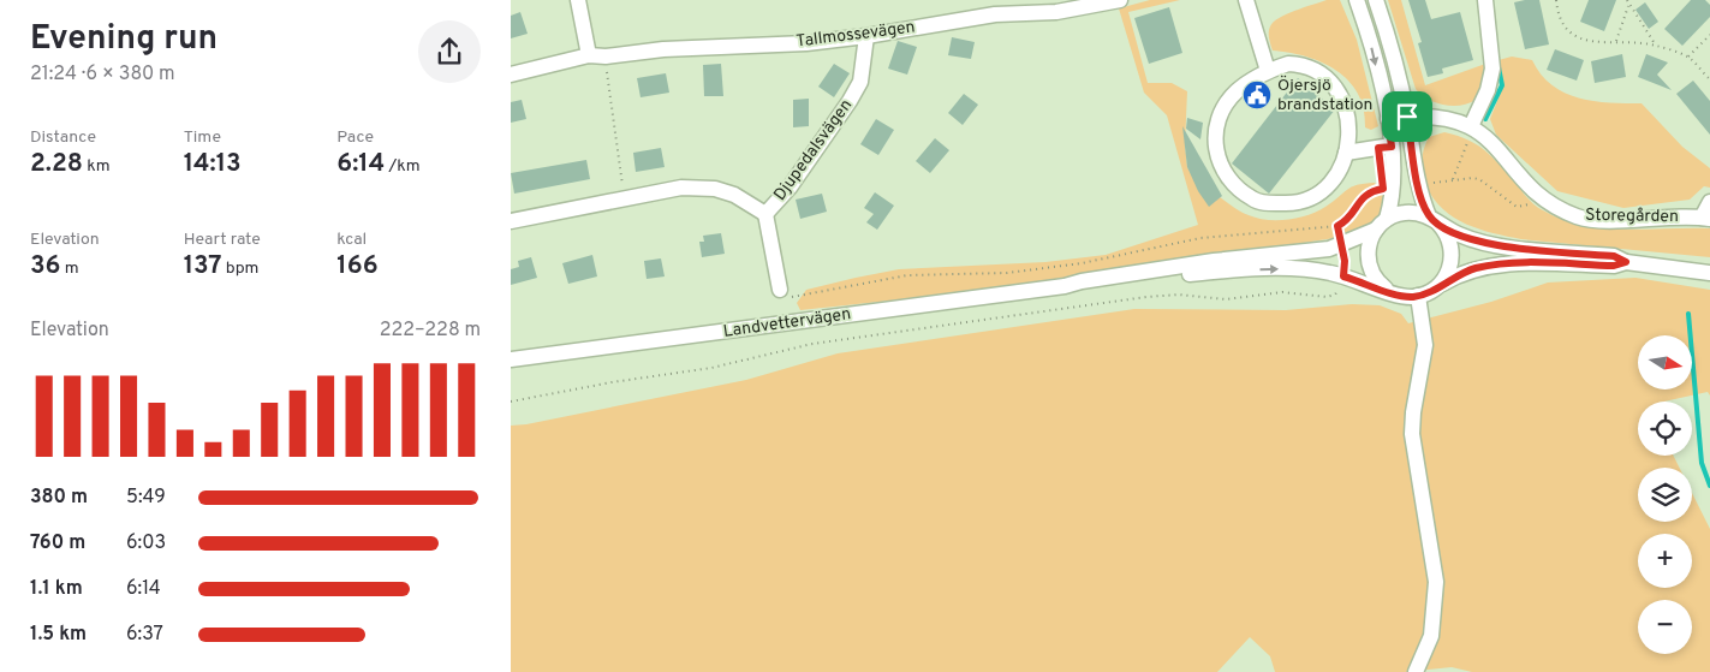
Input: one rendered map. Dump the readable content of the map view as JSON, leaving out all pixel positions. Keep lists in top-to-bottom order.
{
  "streets": {
    "street": [
      "Tallmossevägen",
      "Djupedalsvägen",
      "Storegården",
      "Landvettervägen"
    ]
  },
  "crossings": [
    ["Tallmossevägen", "Djupedalsvägen"]
  ],
  "places": {
    "public building": ["Öjersjö brandstation"]
  },
  "north": "right",
  "page": {
    "heading": ["Evening run", "21:24 · 6 × 380 m"],
    "stats": [
      ["Distance", "2.28 km"],
      ["Time", "14:13"],
      ["Pace", "6:14 /km"],
      ["Elevation", "36 m"],
      ["Heart rate", "137 bpm"],
      ["kcal", "166"]
    ],
    "chart": ["Elevation", "222–228 m"],
    "map_buttons": ["+", "−"],
    "list": [
      {
        "name": "380 m",
        "note": "5:49"
      },
      {
        "name": "760 m",
        "note": "6:03"
      },
      {
        "name": "1.1 km",
        "note": "6:14"
      },
      {
        "name": "1.5 km",
        "note": "6:37"
      }
    ]
  }
}
